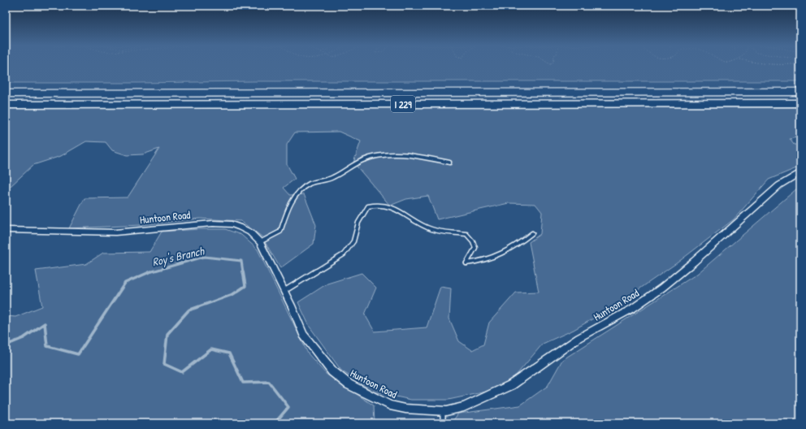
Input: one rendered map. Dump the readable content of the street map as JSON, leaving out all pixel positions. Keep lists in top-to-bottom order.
{
  "streets": {
    "highway": ["I 229"],
    "street": ["Huntoon Road"]
  },
  "water": ["Roy's Branch"]
}
